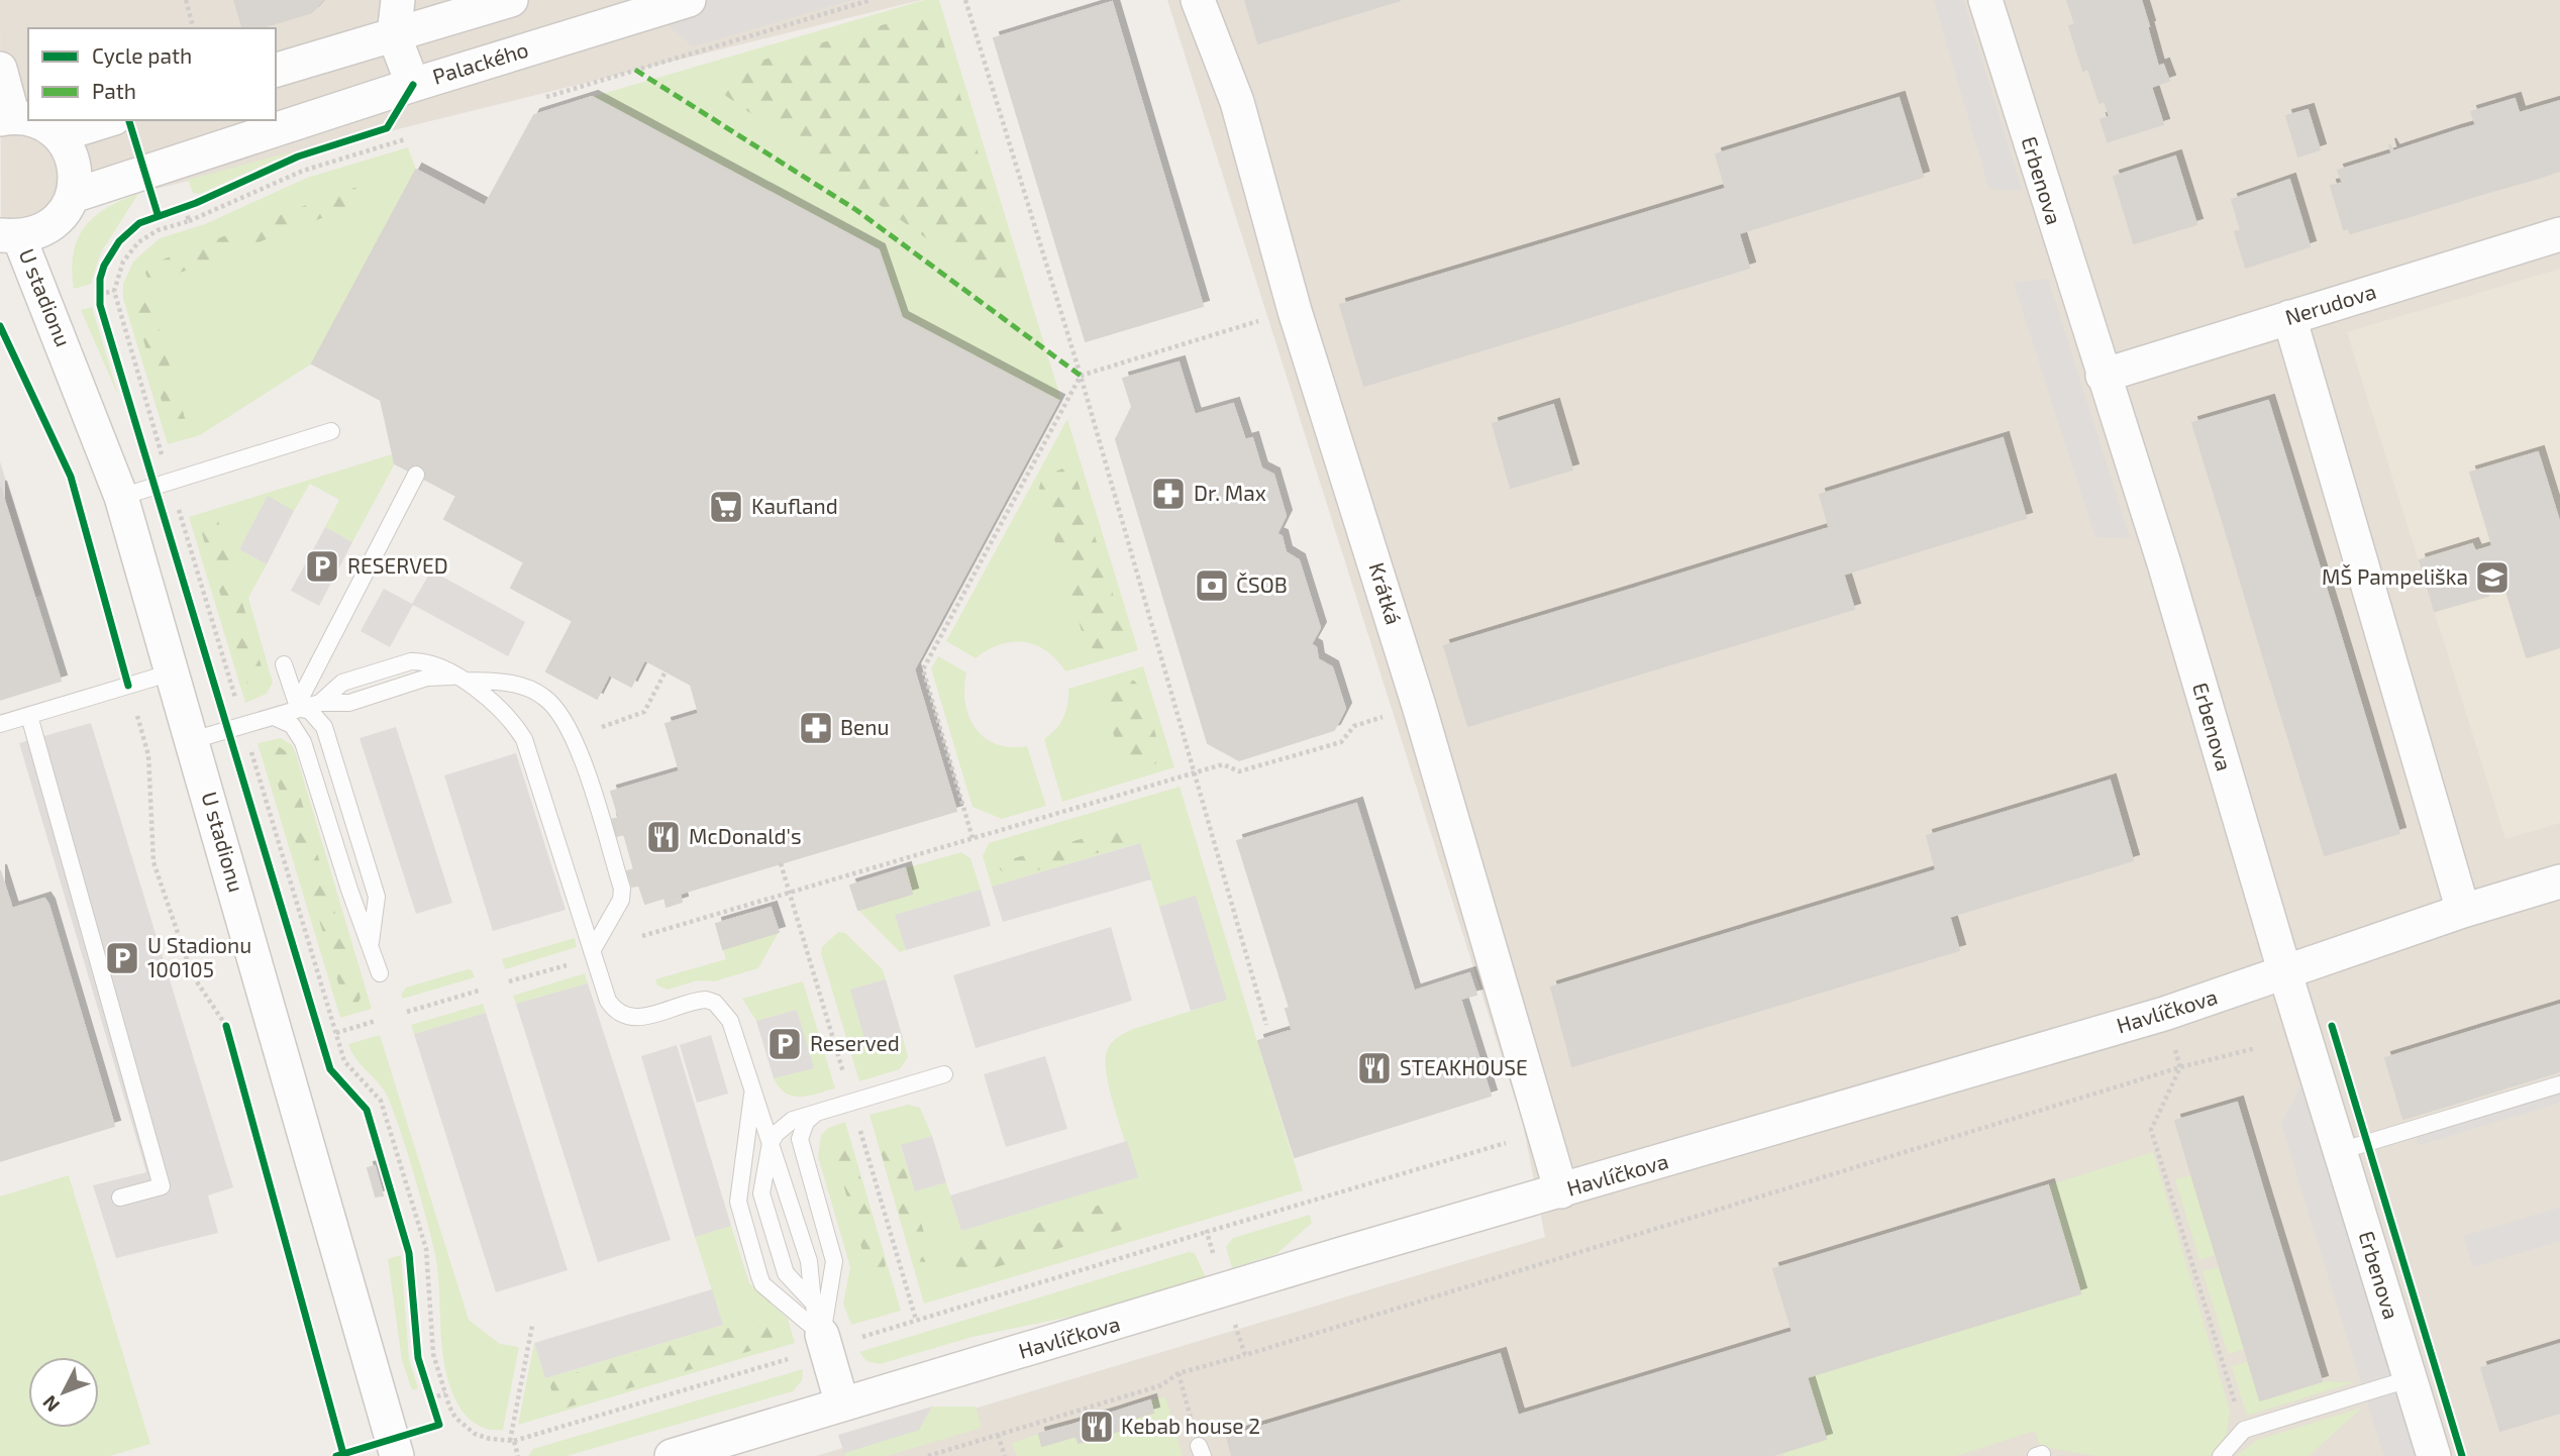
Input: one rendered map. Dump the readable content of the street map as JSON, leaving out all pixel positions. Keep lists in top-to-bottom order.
{
  "streets": {
    "street": [
      "Palackého",
      "Erbenova",
      "U stadionu",
      "Nerudova",
      "Krátká",
      "Havlíčkova"
    ]
  },
  "crossings": [
    ["Palackého", "U stadionu"],
    ["Erbenova", "Nerudova"],
    ["Erbenova", "Havlíčkova"],
    ["Krátká", "Havlíčkova"]
  ],
  "places": {
    "pharmacy": ["Dr. Max", "Benu"],
    "supermarket": ["Kaufland"],
    "parking": ["RESERVED", "U Stadionu 100105", "Reserved"],
    "school or university": ["MŠ Pampeliška"],
    "bank": ["ČSOB"],
    "restaurant": ["McDonald's", "STEAKHOUSE", "Kebab house 2"]
  },
  "legend": ["Cycle path", "Path"],
  "north": "bottom left"
}
